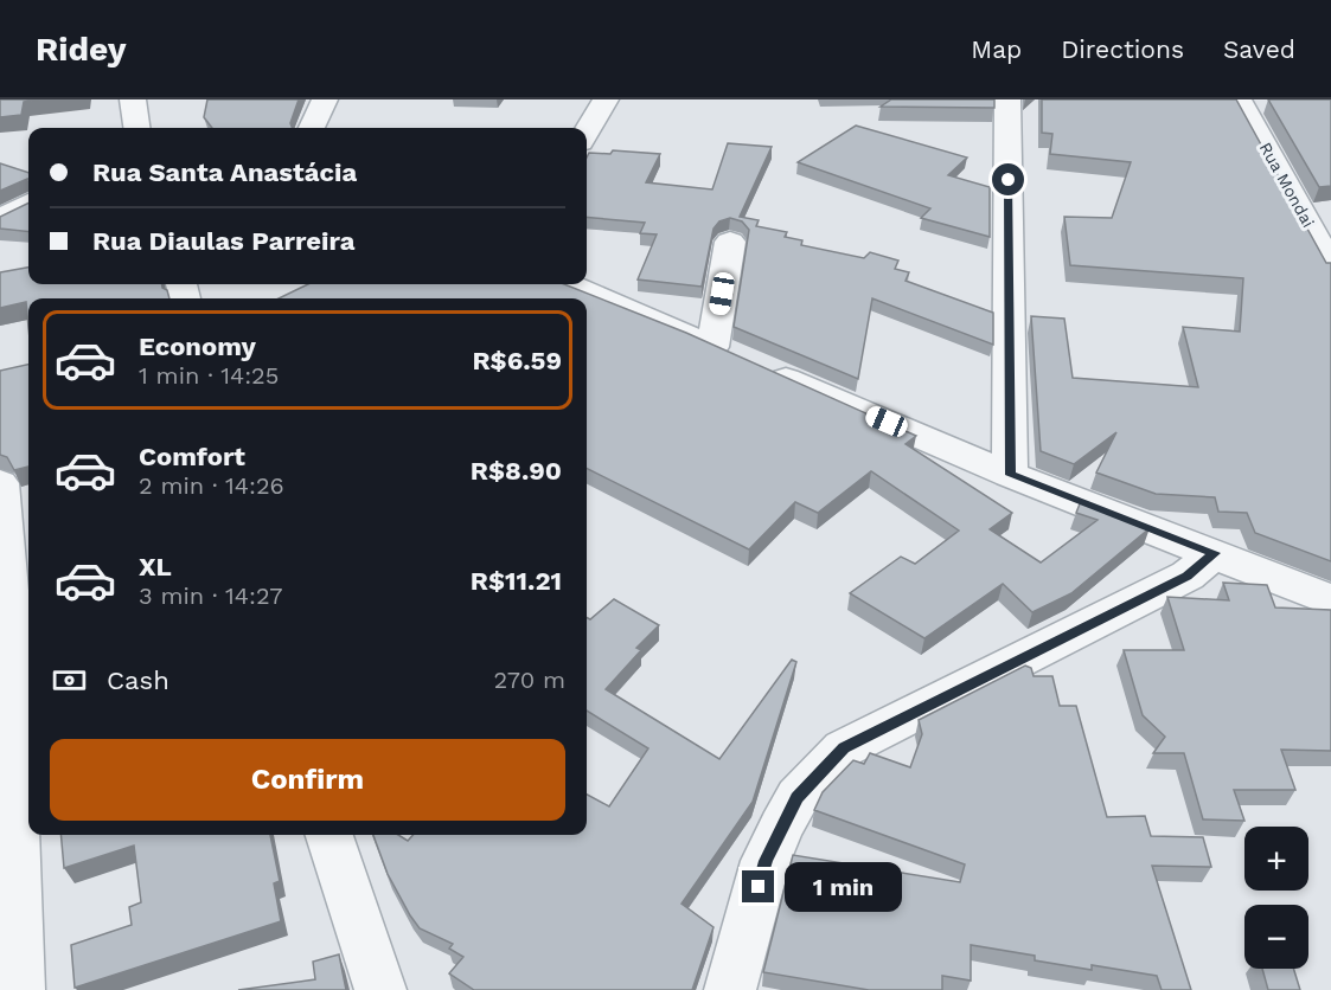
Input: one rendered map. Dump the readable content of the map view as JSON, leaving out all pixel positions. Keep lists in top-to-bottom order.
{
  "streets": {
    "street": ["Rua Mondai"]
  },
  "page": {
    "header": "Ridey",
    "nav": ["Map", "Directions", "Saved"],
    "banner": ["Rua Santa Anastácia", "Rua Diaulas Parreira"],
    "list": [
      {
        "name": "Economy",
        "note": "1 min · 14:25",
        "value": "R$6.59"
      },
      {
        "name": "Comfort",
        "note": "2 min · 14:26",
        "value": "R$8.90"
      },
      {
        "name": "XL",
        "note": "3 min · 14:27",
        "value": "R$11.21"
      }
    ],
    "pay": ["Cash", "270 m"],
    "buttons": "Confirm",
    "map_buttons": ["+", "−"],
    "bubble": "1 min"
  }
}
